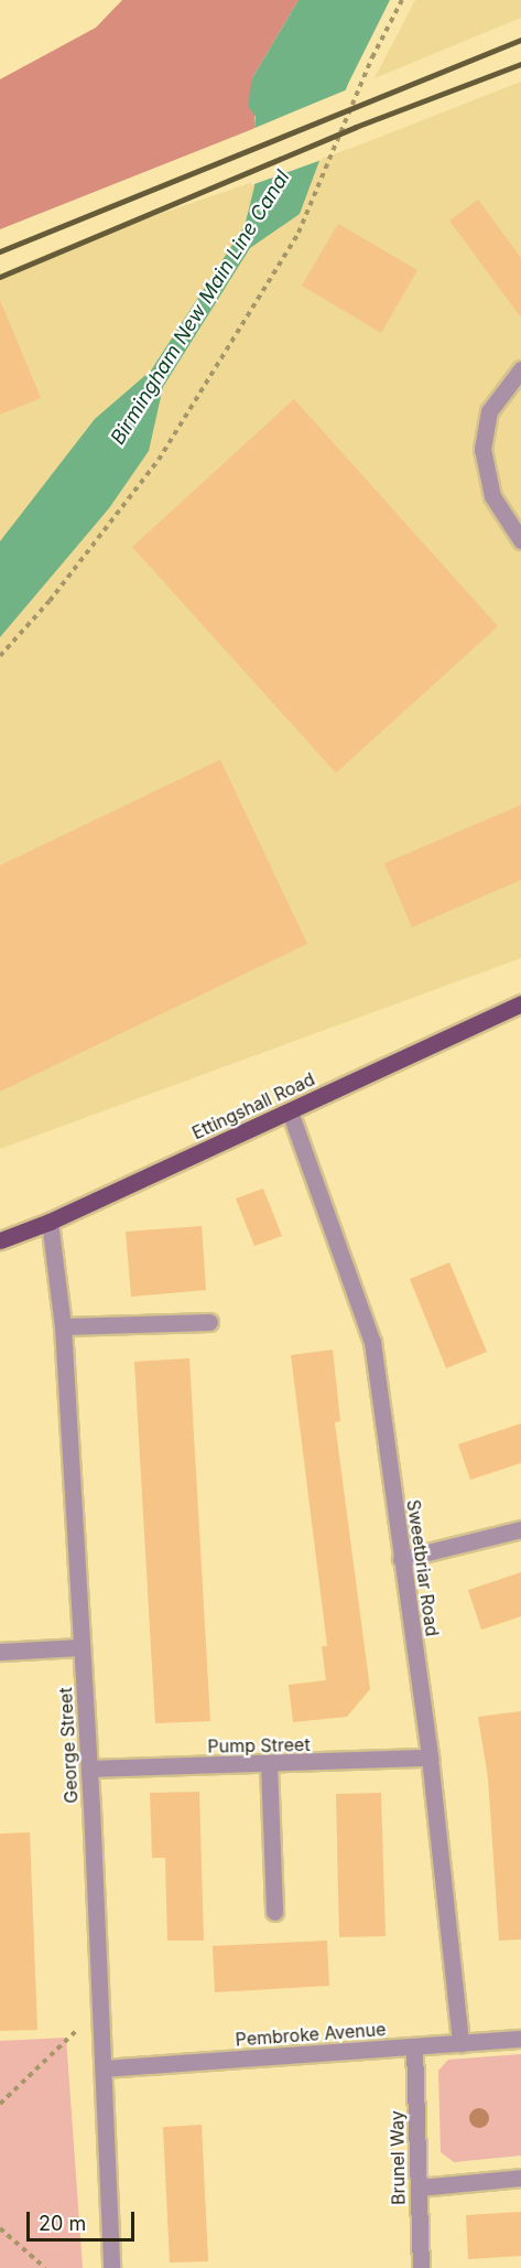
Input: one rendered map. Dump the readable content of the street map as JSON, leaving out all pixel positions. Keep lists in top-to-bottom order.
{
  "streets": {
    "main road": ["Ettingshall Road"],
    "street": [
      "Sweetbriar Road",
      "George Street",
      "Pump Street",
      "Pembroke Avenue",
      "Brunel Way"
    ]
  },
  "crossings": [
    ["Ettingshall Road", "Sweetbriar Road"],
    ["Ettingshall Road", "George Street"],
    ["Sweetbriar Road", "Pump Street"],
    ["Sweetbriar Road", "Pembroke Avenue"],
    ["George Street", "Pump Street"],
    ["George Street", "Pembroke Avenue"],
    ["Pembroke Avenue", "Brunel Way"]
  ],
  "water": ["Birmingham New Main Line Canal"],
  "scale_bar": "20 m"
}
